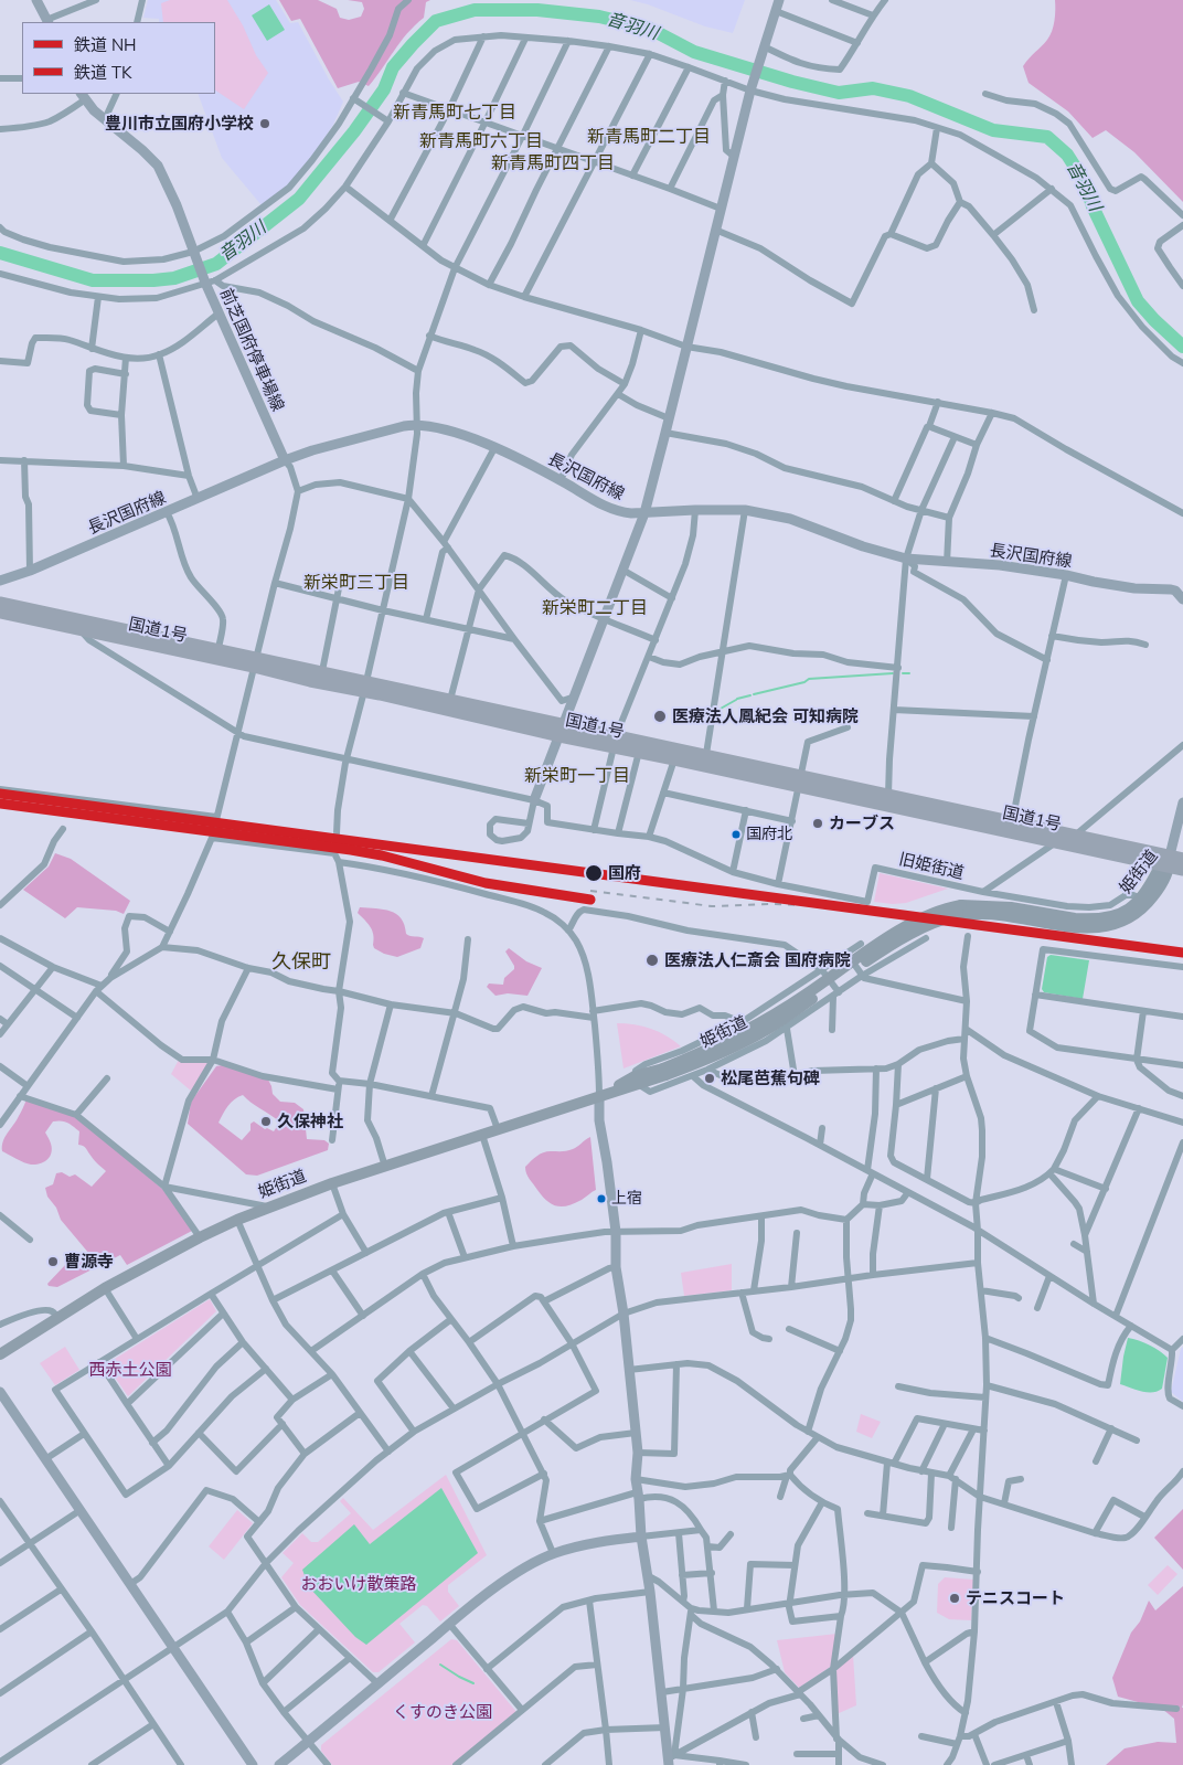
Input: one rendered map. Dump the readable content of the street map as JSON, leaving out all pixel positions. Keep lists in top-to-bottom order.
{
  "streets": {
    "highway": ["国道1号"],
    "main road": ["姫街道"],
    "street": ["前芝国府停車場線", "長沢国府線", "旧姫街道"]
  },
  "crossings": [
    ["前芝国府停車場線", "長沢国府線"],
    ["国道1号", "旧姫街道"],
    ["国道1号", "姫街道"]
  ],
  "districts": [
    "新青馬町七丁目",
    "新青馬町二丁目",
    "新青馬町六丁目",
    "新青馬町四丁目",
    "新栄町三丁目",
    "新栄町二丁目",
    "新栄町一丁目",
    "久保町"
  ],
  "water": ["音羽川"],
  "parks": ["西赤土公園", "おおいけ散策路", "くすのき公園"],
  "places": [
    "豊川市立国府小学校",
    "医療法人鳳紀会 可知病院",
    "カーブス",
    "国府北",
    "国府",
    "医療法人仁斎会 国府病院",
    "松尾芭蕉句碑",
    "久保神社",
    "上宿",
    "曹源寺",
    "テニスコート"
  ],
  "lines": ["rail line NH", "rail line TK"],
  "legend": ["鉄道 NH", "鉄道 TK"]
}
